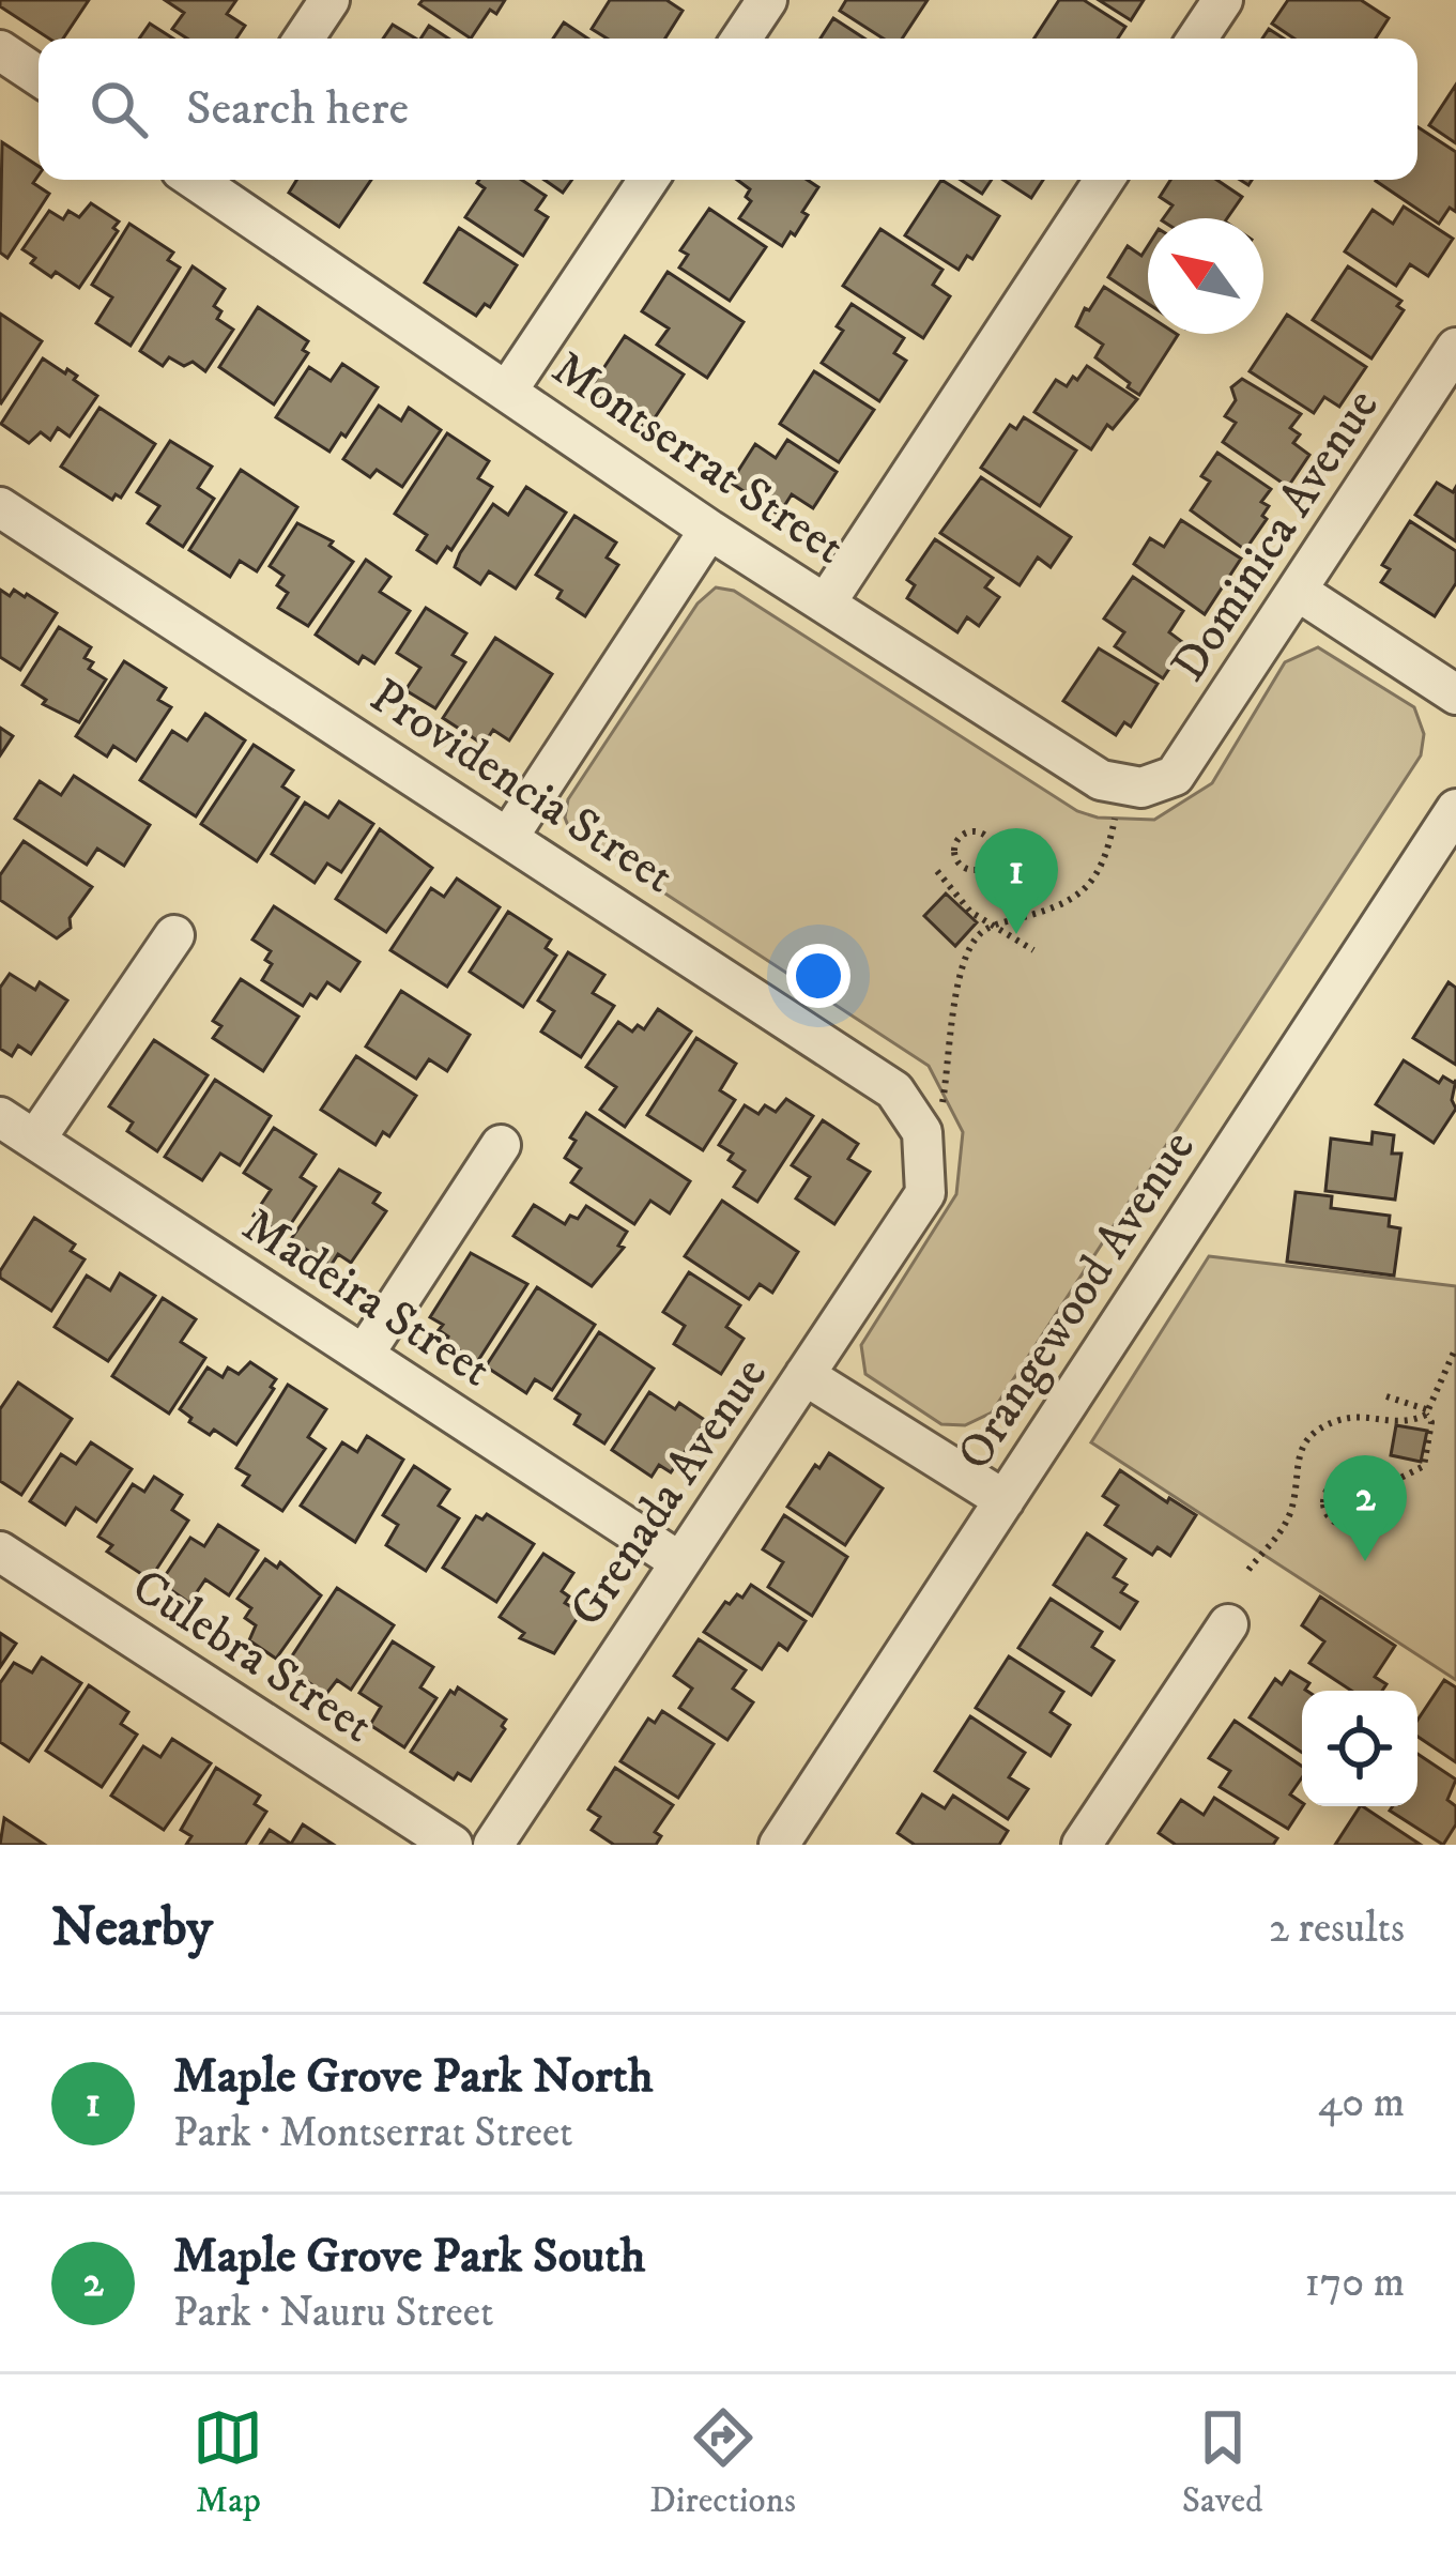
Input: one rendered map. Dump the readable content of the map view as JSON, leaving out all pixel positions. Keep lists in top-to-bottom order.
{
  "streets": {
    "street": [
      "Montserrat Street",
      "Dominica Avenue",
      "Providencia Street",
      "Madeira Street",
      "Orangewood Avenue",
      "Grenada Avenue",
      "Culebra Street"
    ]
  },
  "crossings": [
    ["Montserrat Street", "Dominica Avenue"],
    ["Providencia Street", "Grenada Avenue"],
    ["Madeira Street", "Grenada Avenue"]
  ],
  "north": "top left",
  "page": {
    "search": "Search here",
    "pins": ["1", "2"],
    "heading": ["Nearby", "2 results"],
    "list": [
      {
        "mark": "1",
        "name": "Maple Grove Park North",
        "note": "Park · Montserrat Street",
        "value": "40 m"
      },
      {
        "mark": "2",
        "name": "Maple Grove Park South",
        "note": "Park · Nauru Street",
        "value": "170 m"
      }
    ],
    "nav": ["Map", "Directions", "Saved"]
  }
}
